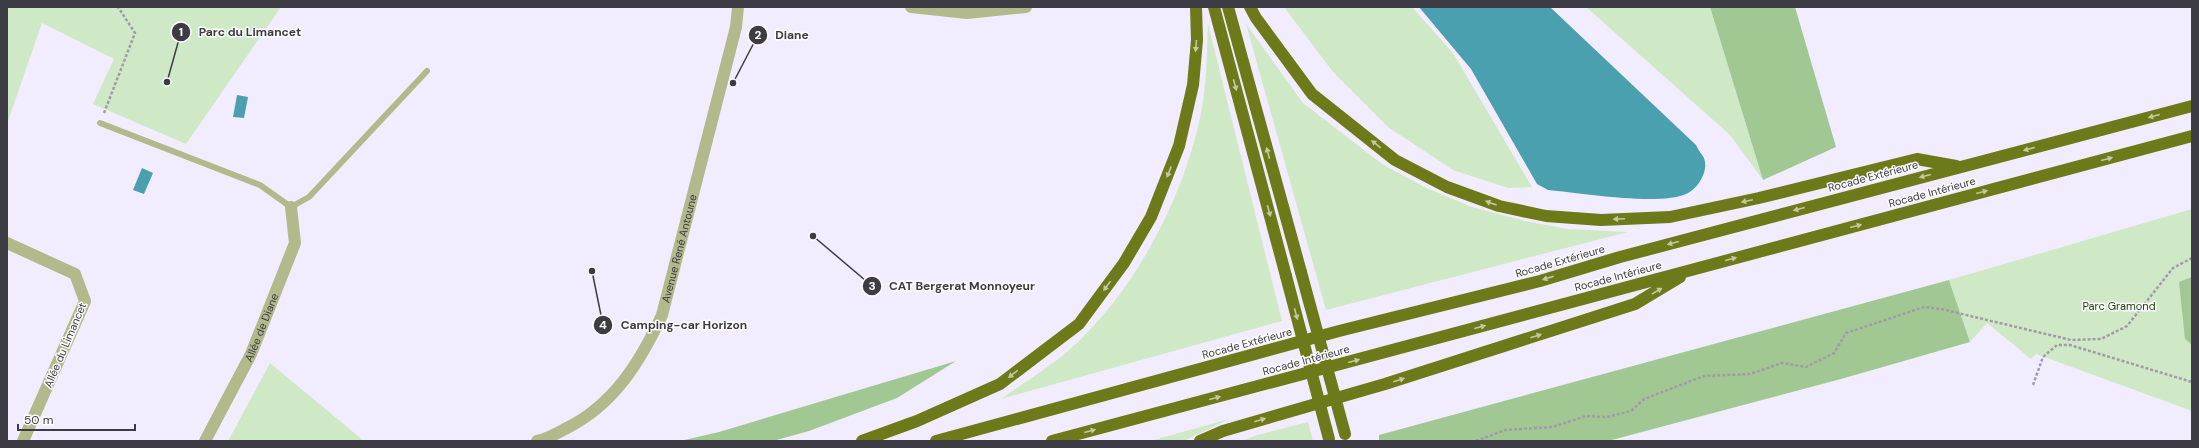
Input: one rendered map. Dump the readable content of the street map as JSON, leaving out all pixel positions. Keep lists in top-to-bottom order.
{
  "streets": {
    "highway": ["Rocade Extérieure", "Rocade Intérieure"],
    "street": ["Avenue René Antoune", "Allée de Diane", "Allée du Limancet"]
  },
  "parks": ["Parc Gramond"],
  "places": [
    "Parc du Limancet",
    "Diane",
    "CAT Bergerat Monnoyeur",
    "Camping-car Horizon"
  ],
  "scale_bar": "50 m"
}
